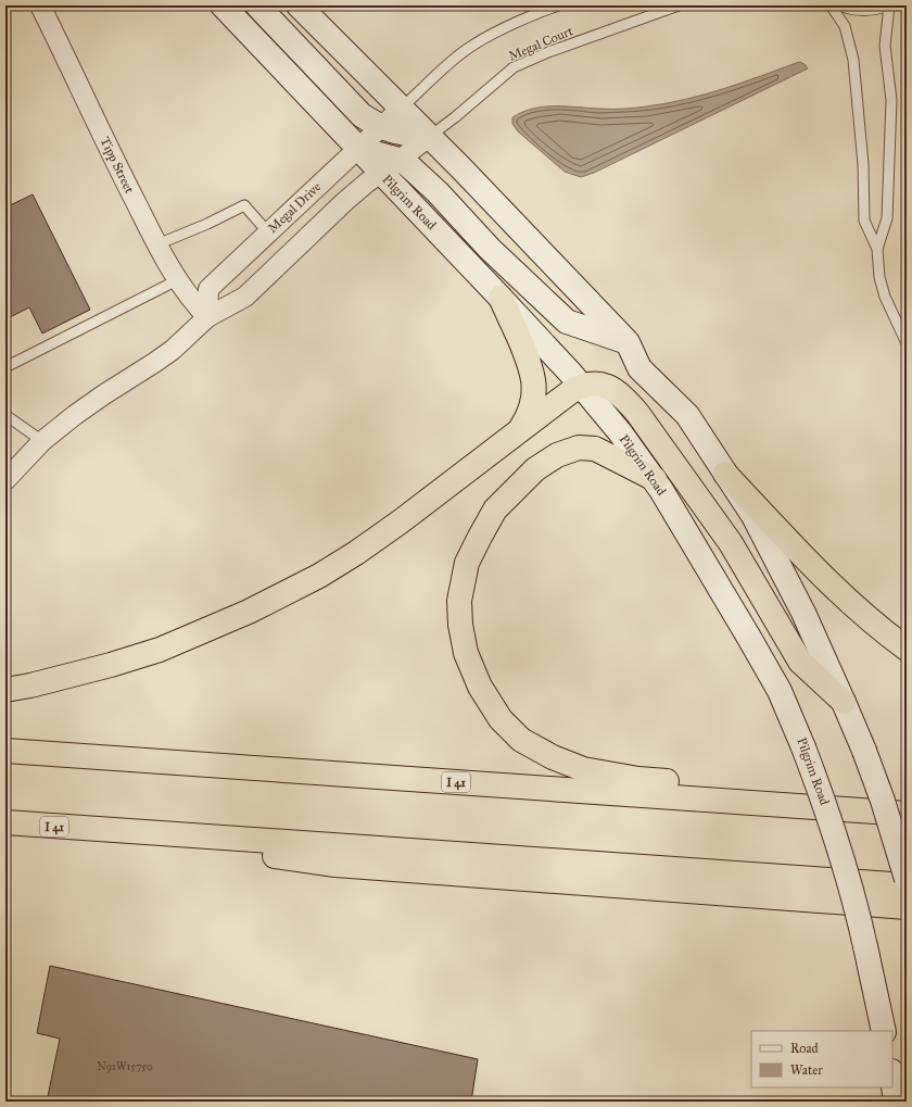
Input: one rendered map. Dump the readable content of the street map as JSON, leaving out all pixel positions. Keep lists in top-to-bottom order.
{
  "streets": {
    "highway": ["I 41"],
    "street": ["Tipp Street", "Pilgrim Road", "Megal Drive"],
    "lane": ["Megal Court"]
  },
  "crossings": [
    ["Tipp Street", "Megal Drive"]
  ],
  "house_numbers": ["N91W15750"],
  "legend": ["Road", "Water"]
}
